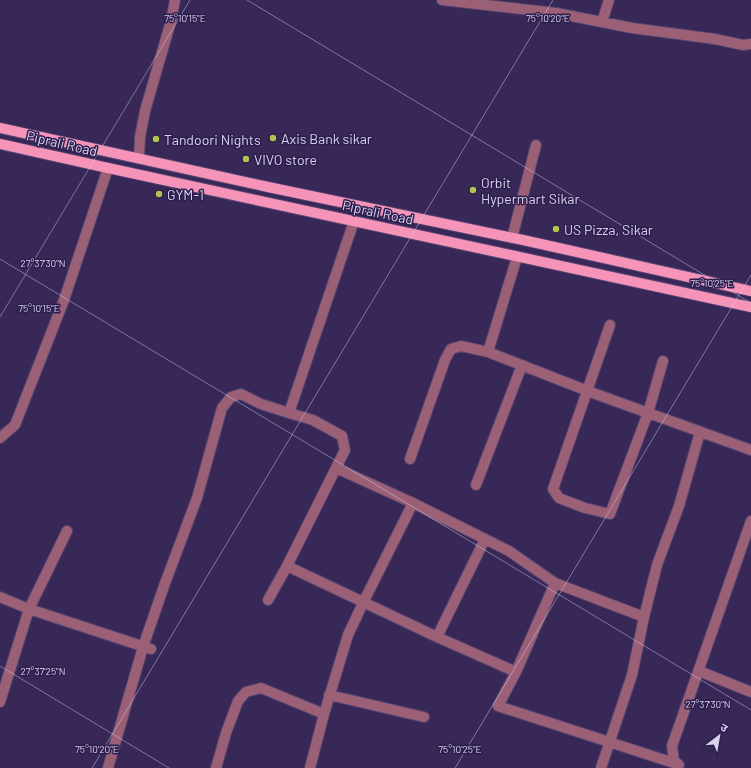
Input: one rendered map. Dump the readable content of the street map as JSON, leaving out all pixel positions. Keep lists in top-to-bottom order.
{
  "streets": {
    "main road": ["Piprali Road"]
  },
  "places": [
    "Axis Bank sikar",
    "Tandoori Nights",
    "VIVO store",
    "Orbit Hypermart Sikar",
    "GYM-1",
    "US Pizza, Sikar"
  ],
  "north": "top right",
  "coordinates": [
    "75°10'15\"E",
    "75°10'20\"E",
    "27°37'30\"N",
    "75°10'25\"E",
    "27°37'25\"N"
  ]
}
